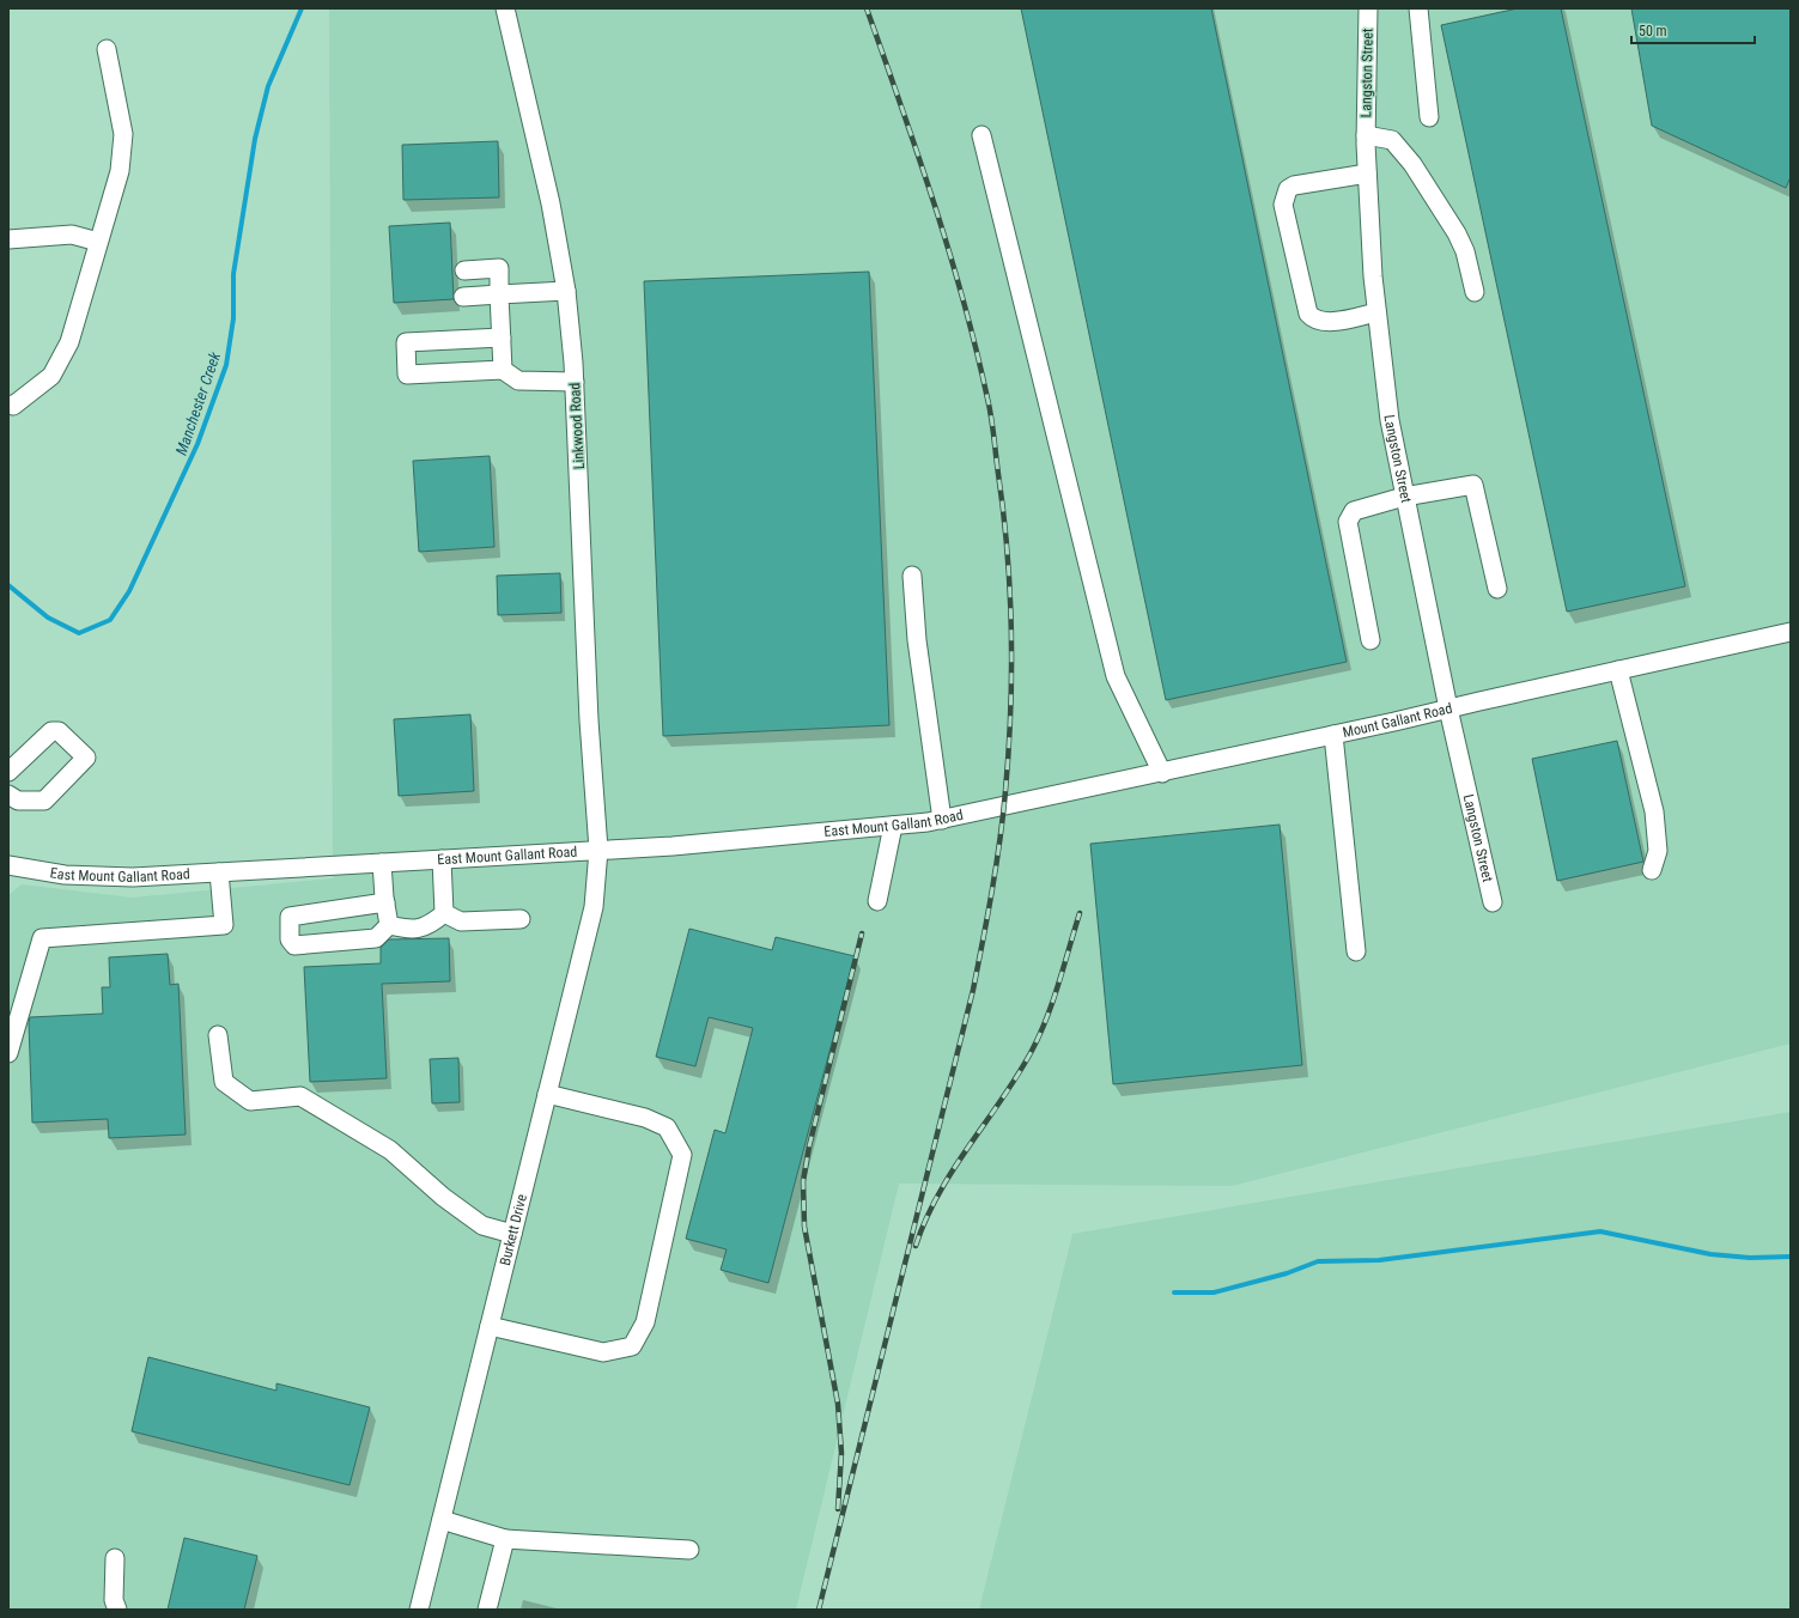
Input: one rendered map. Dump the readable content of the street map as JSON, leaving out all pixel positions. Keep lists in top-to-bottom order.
{
  "streets": {
    "street": [
      "Langston Street",
      "Linkwood Road",
      "Mount Gallant Road",
      "East Mount Gallant Road",
      "Burkett Drive"
    ]
  },
  "crossings": [
    ["Langston Street", "Mount Gallant Road"],
    ["Linkwood Road", "East Mount Gallant Road"],
    ["Linkwood Road", "Burkett Drive"],
    ["Mount Gallant Road", "East Mount Gallant Road"],
    ["East Mount Gallant Road", "Burkett Drive"]
  ],
  "water": ["Manchester Creek"],
  "scale_bar": "50 m"
}
